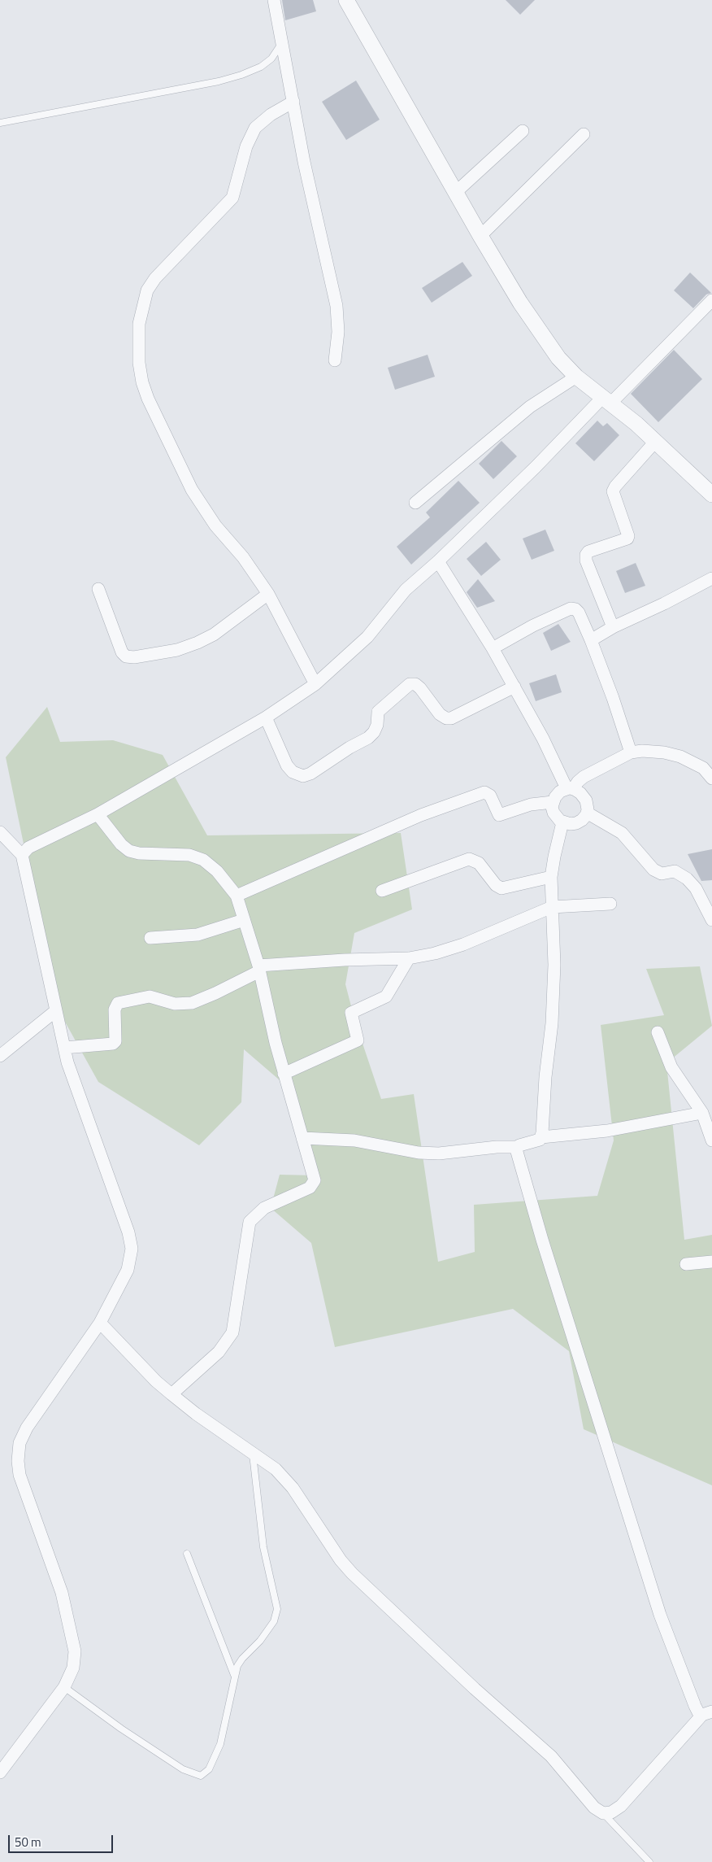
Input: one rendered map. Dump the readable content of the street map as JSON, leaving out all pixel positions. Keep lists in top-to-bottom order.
{
  "scale_bar": "50 m"
}
